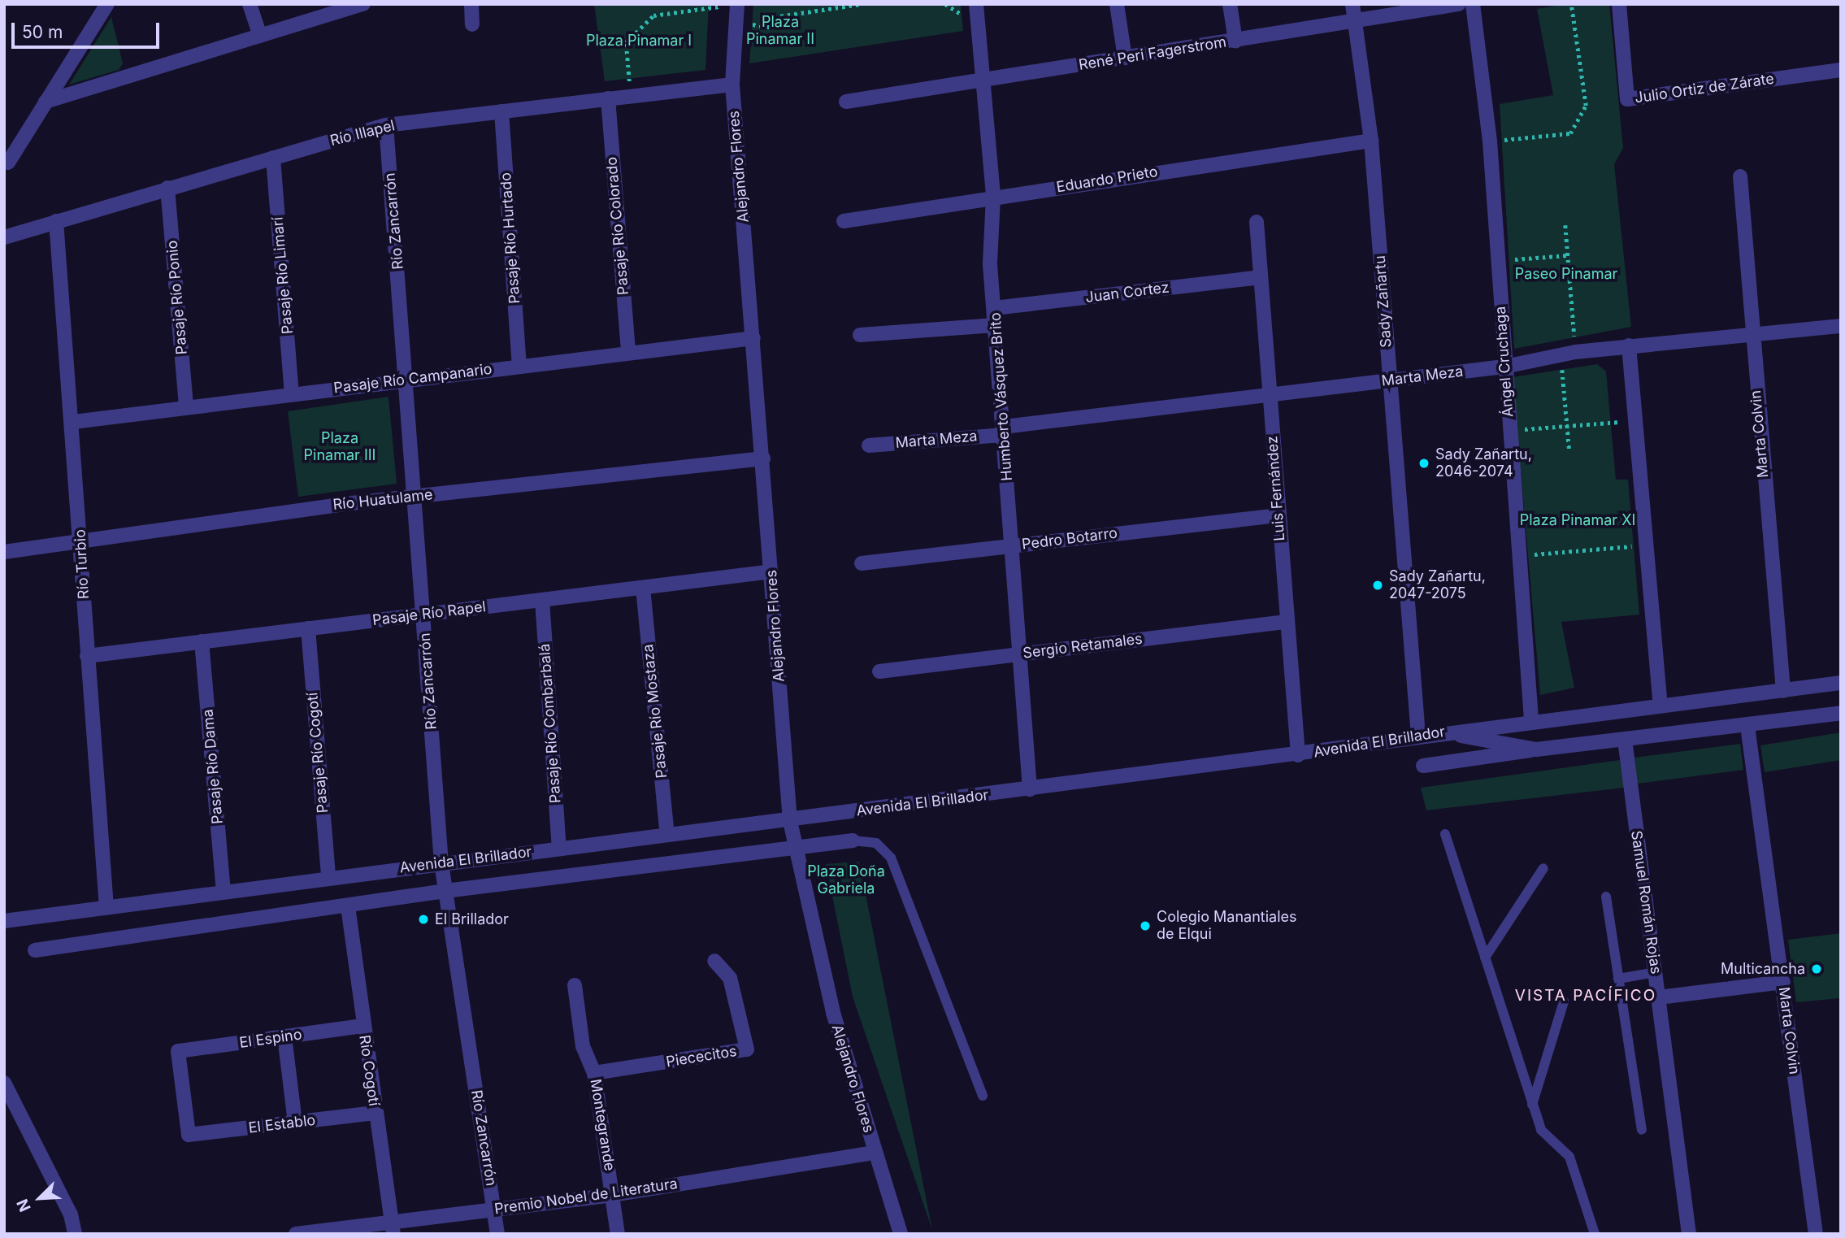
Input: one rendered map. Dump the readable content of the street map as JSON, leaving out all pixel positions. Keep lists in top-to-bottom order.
{
  "streets": {
    "street": [
      "René Peri Fagerstrom",
      "Julio Ortiz de Zárate",
      "Río Illapel",
      "Alejandro Flores",
      "Eduardo Prieto",
      "Río Zancarrón",
      "Pasaje Río Colorado",
      "Pasaje Río Hurtado",
      "Pasaje Río Limarí",
      "Juan Cortez",
      "Pasaje Río Ponio",
      "Sady Zañartu",
      "Ángel Cruchaga",
      "Marta Meza",
      "Pasaje Río Campanario",
      "Humberto Vásquez Brito",
      "Marta Colvin",
      "Luis Fernández",
      "Río Huatulame",
      "Pedro Botarro",
      "Río Turbio",
      "Pasaje Río Rapel",
      "Sergio Retamales",
      "Pasaje Río Mostaza",
      "Pasaje Río Combarbalá",
      "Avenida El Brillador",
      "Pasaje Río Cogotí",
      "Pasaje Río Dama",
      "Samuel Román Rojas",
      "El Espino",
      "Piececitos",
      "Río Cogotí",
      "El Establo",
      "Montegrande",
      "Premio Nobel de Literatura"
    ]
  },
  "crossings": [
    ["René Peri Fagerstrom", "Sady Zañartu"],
    ["René Peri Fagerstrom", "Humberto Vásquez Brito"],
    ["Río Illapel", "Alejandro Flores"],
    ["Río Illapel", "Río Zancarrón"],
    ["Río Illapel", "Pasaje Río Colorado"],
    ["Río Illapel", "Pasaje Río Hurtado"],
    ["Río Illapel", "Pasaje Río Limarí"],
    ["Río Illapel", "Pasaje Río Ponio"],
    ["Río Illapel", "Río Turbio"],
    ["Alejandro Flores", "Pasaje Río Campanario"],
    ["Alejandro Flores", "Río Huatulame"],
    ["Alejandro Flores", "Pasaje Río Rapel"],
    ["Alejandro Flores", "Avenida El Brillador"],
    ["Alejandro Flores", "Premio Nobel de Literatura"],
    ["Eduardo Prieto", "Sady Zañartu"],
    ["Eduardo Prieto", "Humberto Vásquez Brito"],
    ["Río Zancarrón", "Pasaje Río Campanario"],
    ["Río Zancarrón", "Río Huatulame"],
    ["Río Zancarrón", "Pasaje Río Rapel"],
    ["Río Zancarrón", "Avenida El Brillador"],
    ["Río Zancarrón", "Premio Nobel de Literatura"],
    ["Pasaje Río Colorado", "Pasaje Río Campanario"],
    ["Pasaje Río Hurtado", "Pasaje Río Campanario"],
    ["Pasaje Río Limarí", "Pasaje Río Campanario"],
    ["Juan Cortez", "Humberto Vásquez Brito"],
    ["Juan Cortez", "Luis Fernández"],
    ["Pasaje Río Ponio", "Pasaje Río Campanario"],
    ["Sady Zañartu", "Marta Meza"],
    ["Sady Zañartu", "Avenida El Brillador"],
    ["Ángel Cruchaga", "Marta Meza"],
    ["Ángel Cruchaga", "Avenida El Brillador"],
    ["Marta Meza", "Humberto Vásquez Brito"],
    ["Marta Meza", "Marta Colvin"],
    ["Marta Meza", "Luis Fernández"],
    ["Pasaje Río Campanario", "Río Turbio"],
    ["Humberto Vásquez Brito", "Pedro Botarro"],
    ["Humberto Vásquez Brito", "Sergio Retamales"],
    ["Humberto Vásquez Brito", "Avenida El Brillador"],
    ["Marta Colvin", "Avenida El Brillador"],
    ["Luis Fernández", "Pedro Botarro"],
    ["Luis Fernández", "Sergio Retamales"],
    ["Luis Fernández", "Avenida El Brillador"],
    ["Río Huatulame", "Río Turbio"],
    ["Río Turbio", "Pasaje Río Rapel"],
    ["Río Turbio", "Avenida El Brillador"],
    ["Pasaje Río Rapel", "Pasaje Río Mostaza"],
    ["Pasaje Río Rapel", "Pasaje Río Combarbalá"],
    ["Pasaje Río Rapel", "Pasaje Río Cogotí"],
    ["Pasaje Río Rapel", "Pasaje Río Dama"],
    ["Pasaje Río Mostaza", "Avenida El Brillador"],
    ["Pasaje Río Combarbalá", "Avenida El Brillador"],
    ["Avenida El Brillador", "Pasaje Río Cogotí"],
    ["Avenida El Brillador", "Pasaje Río Dama"],
    ["Avenida El Brillador", "Río Cogotí"],
    ["El Espino", "Río Cogotí"],
    ["El Espino", "El Establo"],
    ["Piececitos", "Montegrande"],
    ["Río Cogotí", "El Establo"],
    ["Río Cogotí", "Premio Nobel de Literatura"],
    ["Montegrande", "Premio Nobel de Literatura"]
  ],
  "districts": ["VISTA PACÍFICO"],
  "parks": [
    "Plaza Pinamar II",
    "Plaza Pinamar I",
    "Paseo Pinamar",
    "Plaza Pinamar III",
    "Plaza Pinamar XI",
    "Plaza Doña Gabriela"
  ],
  "places": [
    "Sady Zañartu, 2046-2074",
    "Sady Zañartu, 2047-2075",
    "El Brillador",
    "Colegio Manantiales de Elqui",
    "Multicancha"
  ],
  "scale_bar": "50 m",
  "north": "bottom left"
}
